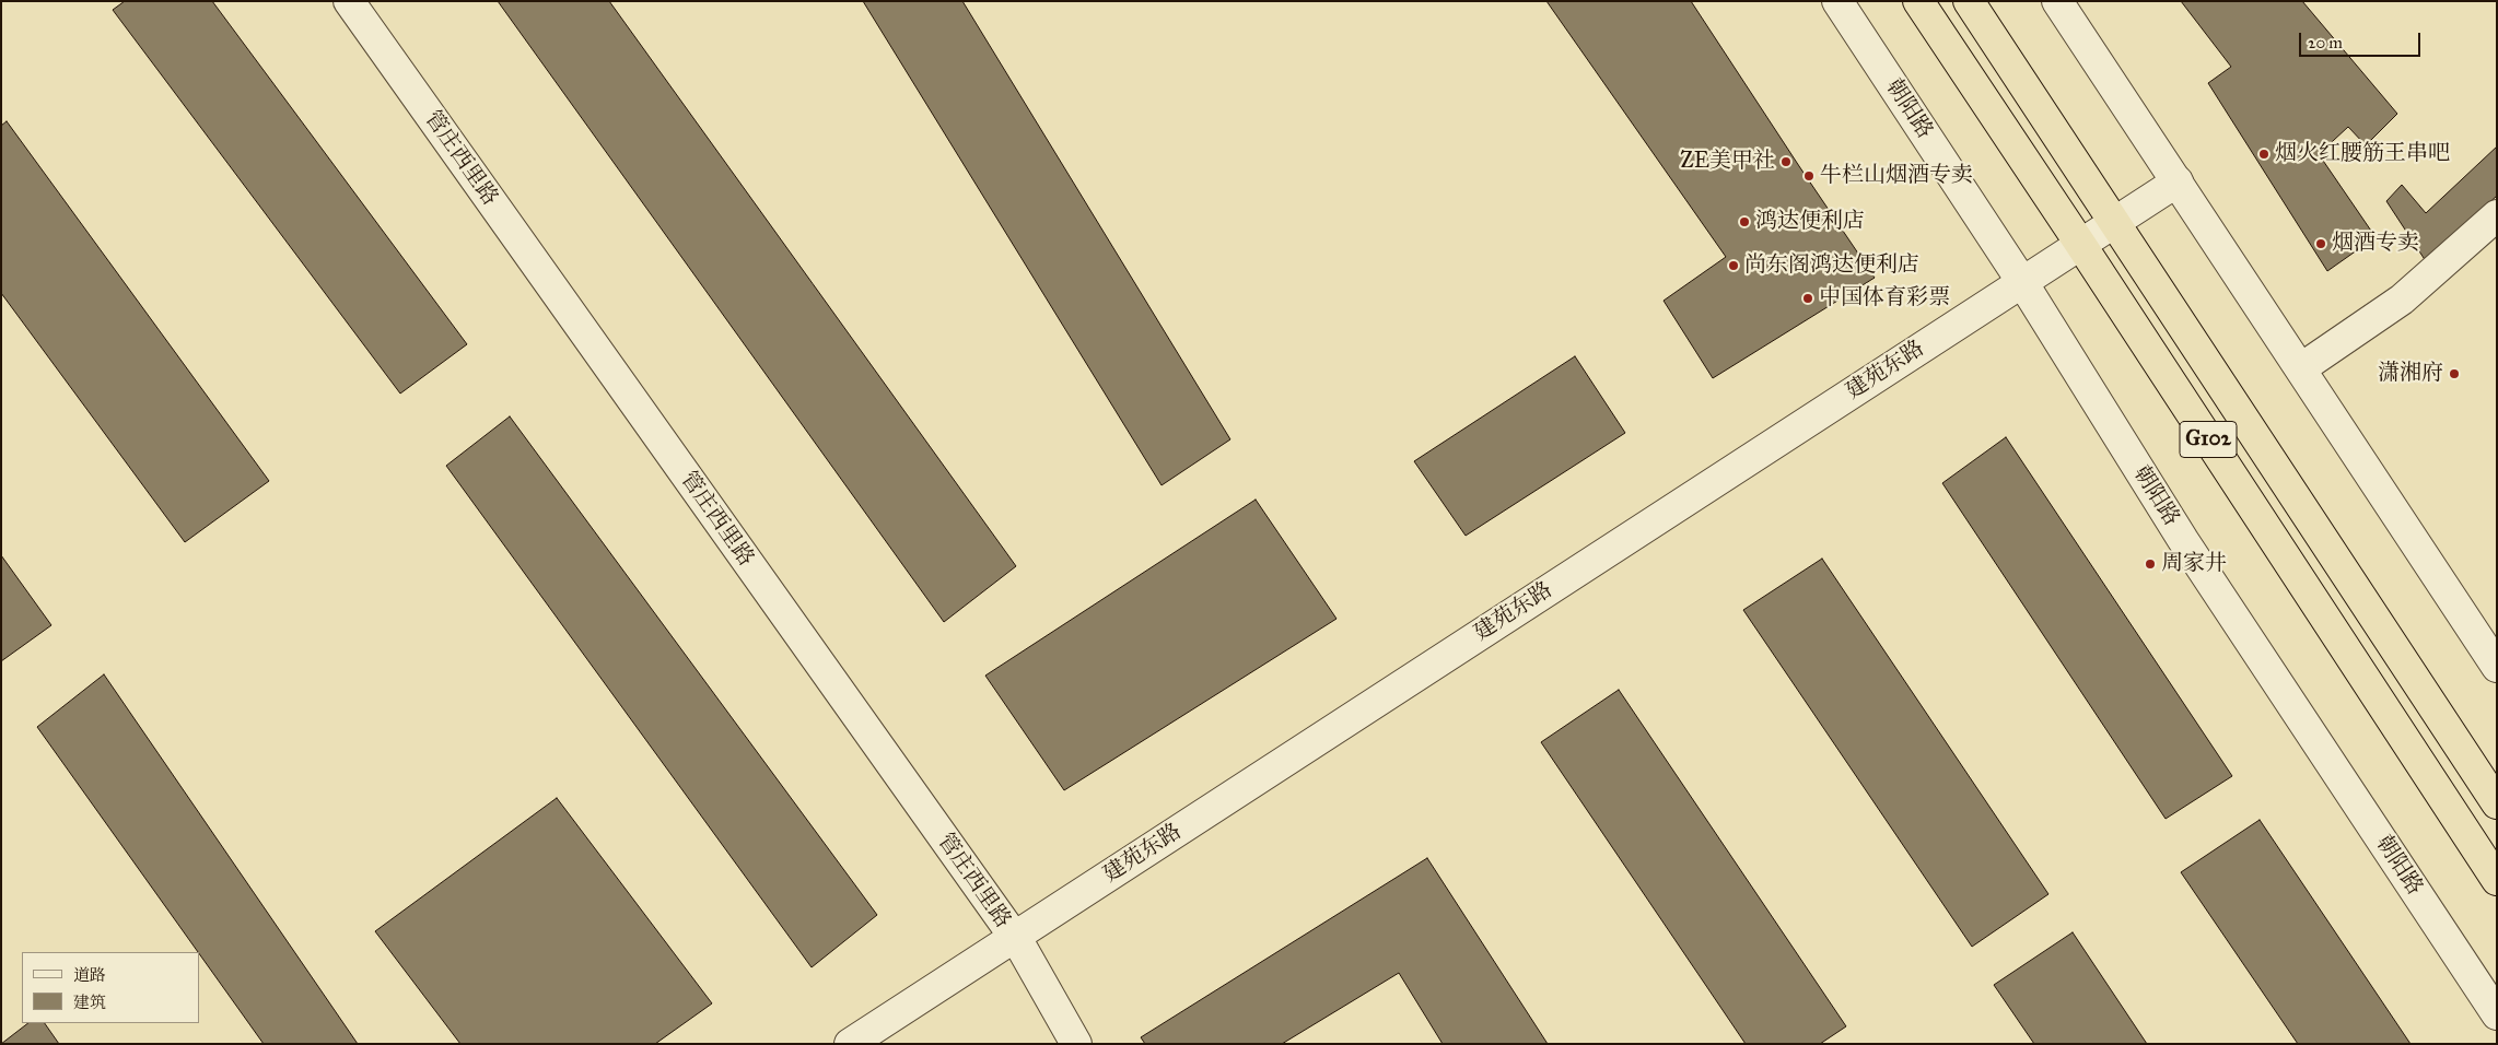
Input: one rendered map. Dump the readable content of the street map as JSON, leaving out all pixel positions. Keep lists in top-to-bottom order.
{
  "streets": {
    "highway": ["G102"],
    "street": ["朝阳路", "管庄西里路", "建苑东路"]
  },
  "crossings": [
    ["朝阳路", "建苑东路"],
    ["管庄西里路", "建苑东路"],
    ["建苑东路", "G102"]
  ],
  "places": [
    "烟火红腰筋王串吧",
    "ZE美甲社",
    "牛栏山烟酒专卖",
    "鸿达便利店",
    "烟酒专卖",
    "尚东阁鸿达便利店",
    "中国体育彩票",
    "潇湘府",
    "周家井"
  ],
  "legend": ["道路", "建筑"],
  "scale_bar": "20 m"
}
